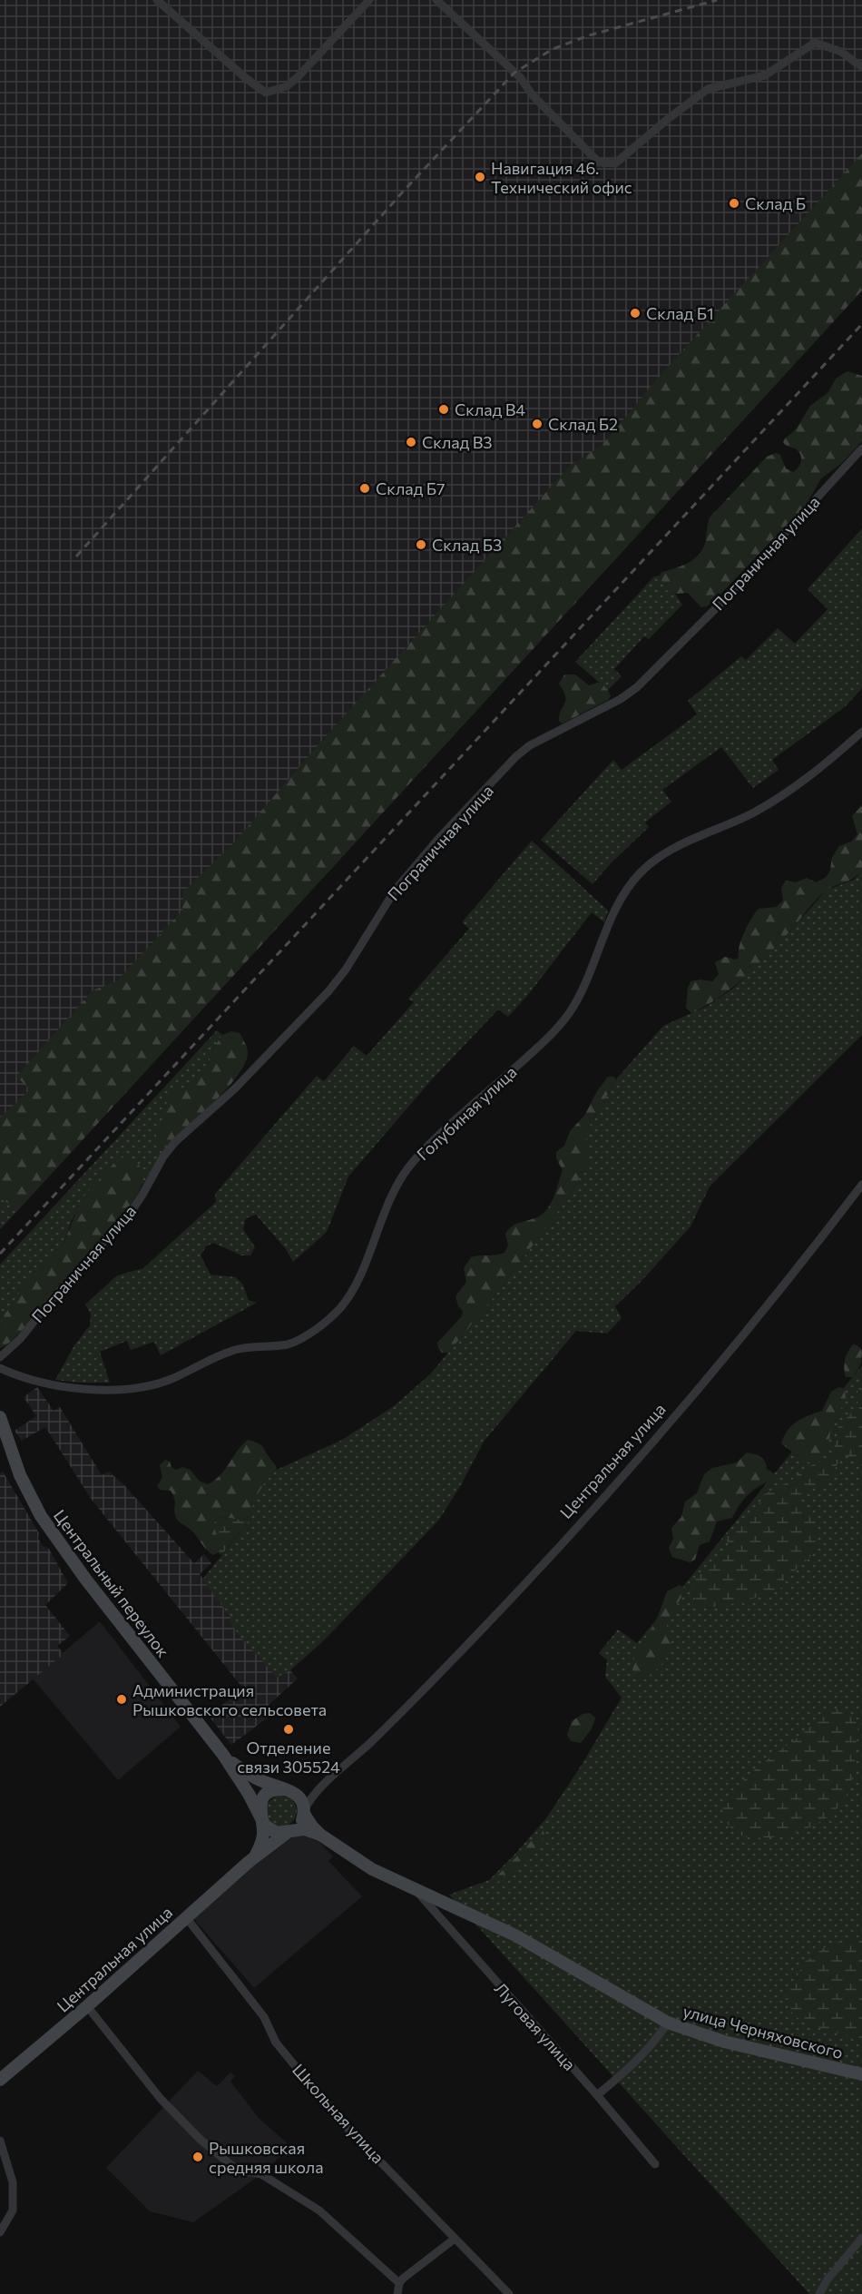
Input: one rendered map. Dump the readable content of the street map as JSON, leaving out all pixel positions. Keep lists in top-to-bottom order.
{
  "streets": {
    "main road": ["Центральная улица", "Центральный переулок", "улица Черняховского"],
    "street": [
      "Пограничная улица",
      "Голубиная улица",
      "Луговая улица",
      "Школьная улица"
    ]
  },
  "crossings": [
    ["Центральная улица", "Школьная улица"],
    ["Луговая улица", "улица Черняховского"]
  ],
  "places": [
    "Навигация 46. Технический офис",
    "Склад Б",
    "Склад Б1",
    "Склад В4",
    "Склад Б2",
    "Склад В3",
    "Склад Б7",
    "Склад Б3",
    "Администрация Рышковского сельсовета",
    "Отделение связи 305524",
    "Рышковская средняя школа"
  ]
}
